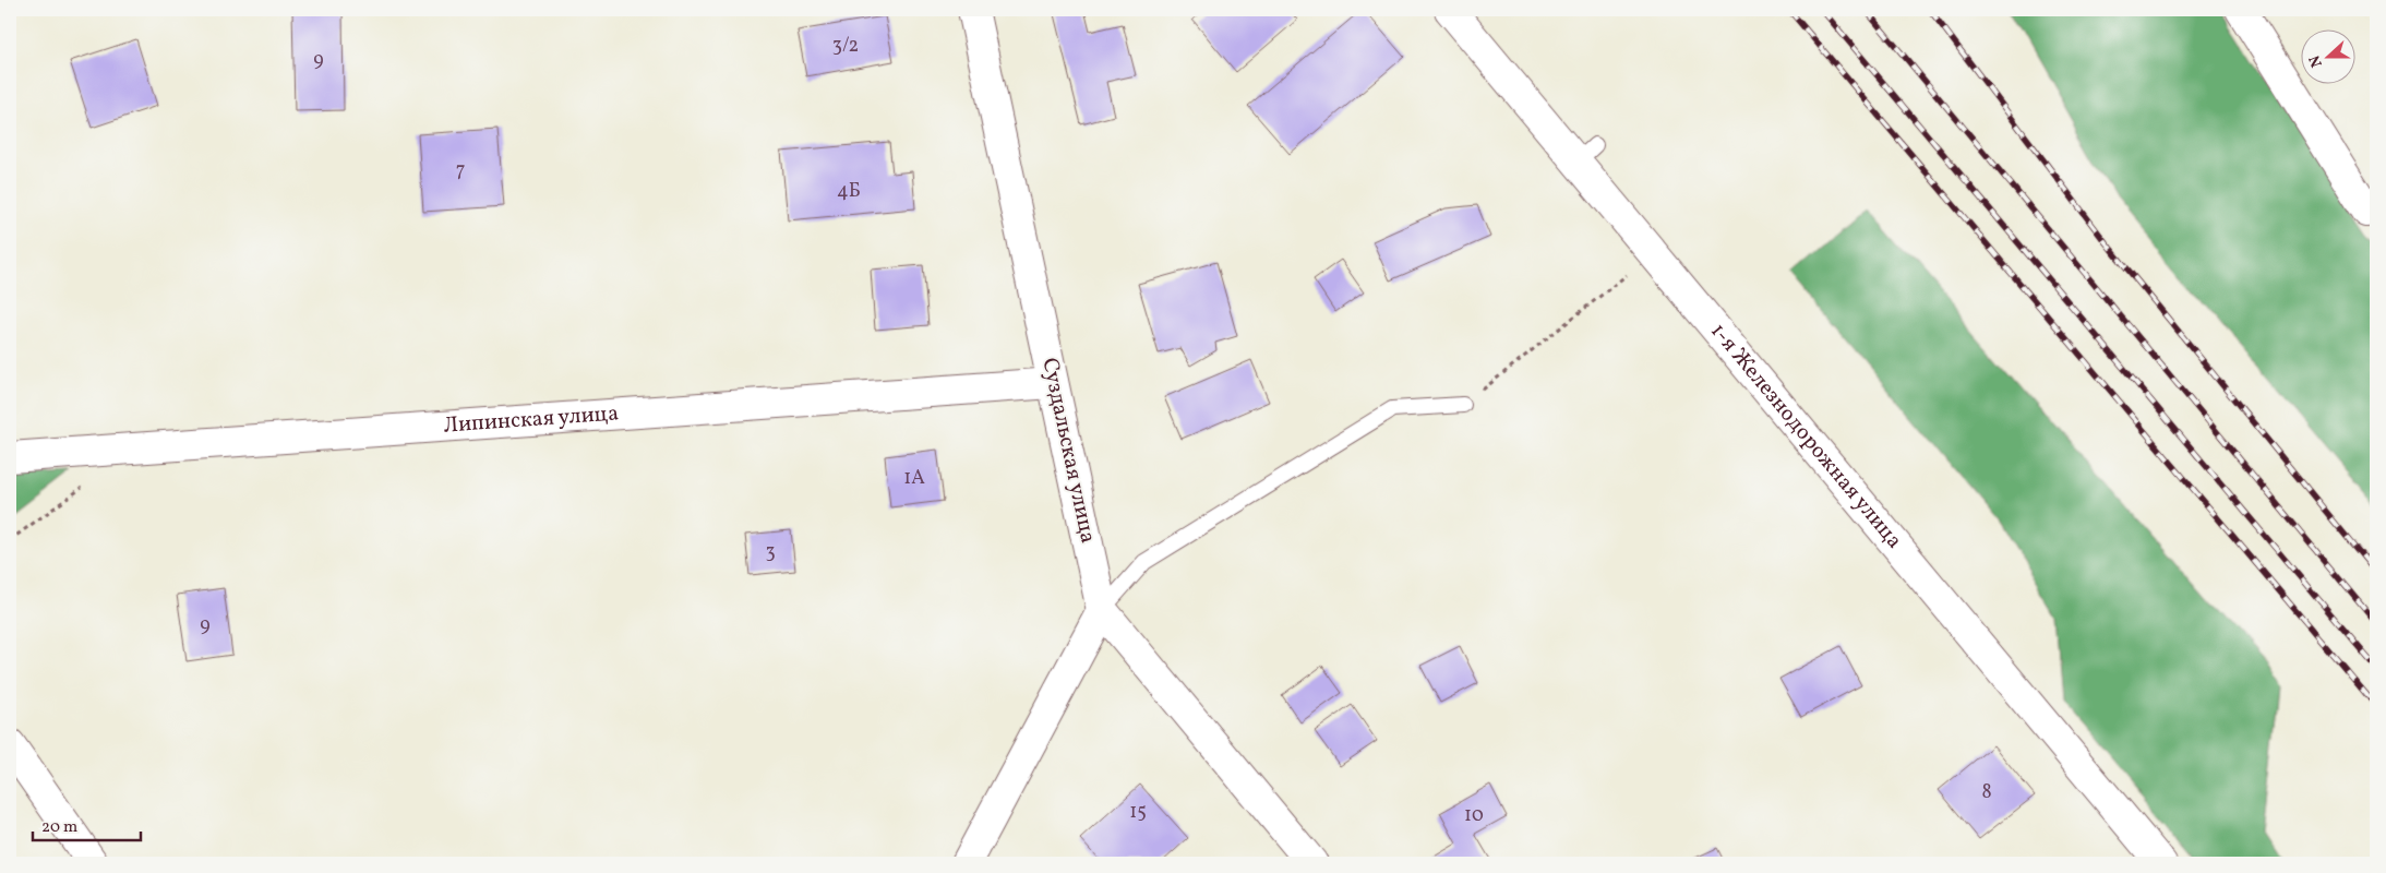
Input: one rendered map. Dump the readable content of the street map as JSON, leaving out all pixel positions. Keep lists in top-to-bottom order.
{
  "streets": {
    "street": ["Липинская улица", "1-я Железнодорожная улица", "Суздальская улица"]
  },
  "crossings": [
    ["Липинская улица", "Суздальская улица"]
  ],
  "house_numbers": [
    "3/2",
    "9",
    "7",
    "4Б",
    "1А",
    "3",
    "9",
    "8",
    "15",
    "10"
  ],
  "scale_bar": "20 m",
  "north": "left"
}
